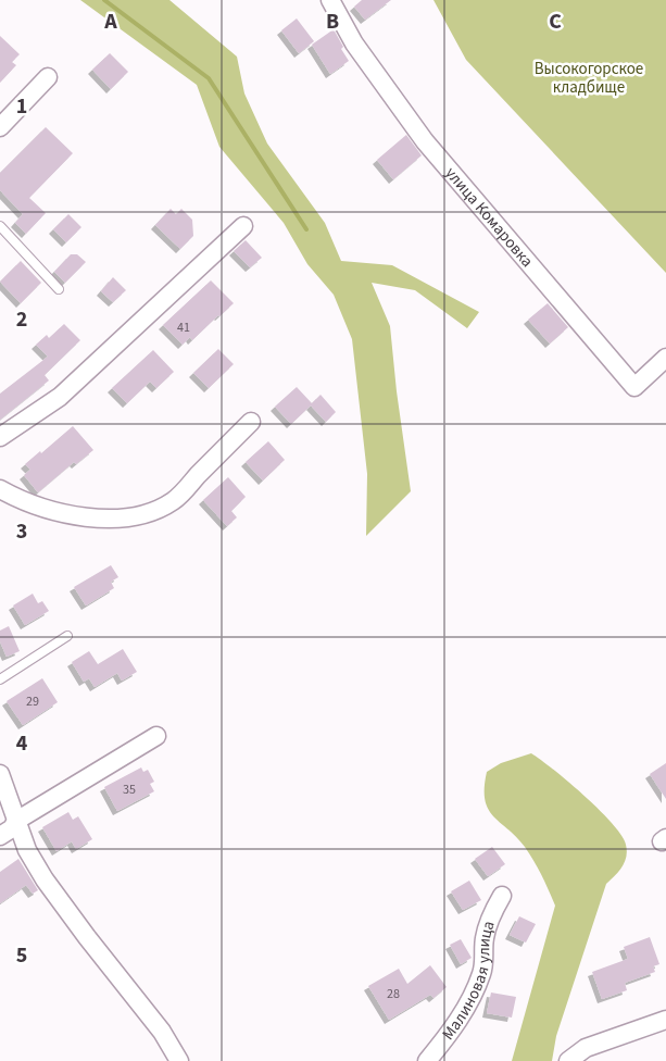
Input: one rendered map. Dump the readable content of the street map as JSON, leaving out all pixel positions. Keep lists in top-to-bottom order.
{
  "streets": {
    "street": ["улица Комаровка", "Малиновая улица"]
  },
  "parks": ["Высокогорское кладбище"],
  "house_numbers": [
    "41",
    "29",
    "35",
    "28"
  ],
  "grid": {
    "columns": ["A", "B", "C"],
    "rows": [
      "1",
      "2",
      "3",
      "4",
      "5"
    ]
  }
}
